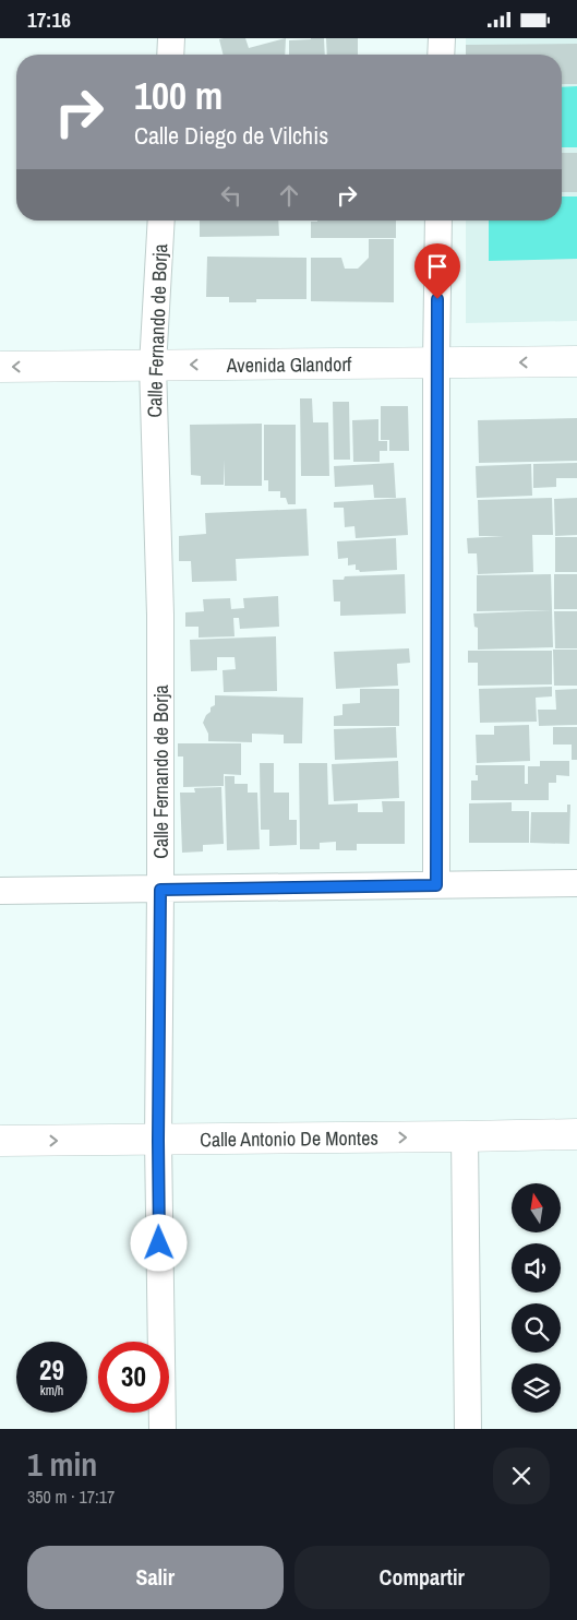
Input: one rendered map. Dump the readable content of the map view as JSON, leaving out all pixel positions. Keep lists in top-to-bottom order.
{
  "streets": {
    "main road": ["Avenida Glandorf", "Calle Antonio De Montes"],
    "street": ["Calle Fernando de Borja"]
  },
  "crossings": [
    ["Calle Fernando de Borja", "Avenida Glandorf"],
    ["Calle Fernando de Borja", "Calle Antonio De Montes"]
  ],
  "one_way": ["Avenida Glandorf", "Calle Antonio De Montes"],
  "north": "top",
  "page": {
    "status": "17:16",
    "turn": ["100 m", "Calle Diego de Vilchis"],
    "speed": "29 km/h",
    "limit": "30",
    "heading": ["1 min", "350 m · 17:17"],
    "buttons": ["Salir", "Compartir"]
  }
}
